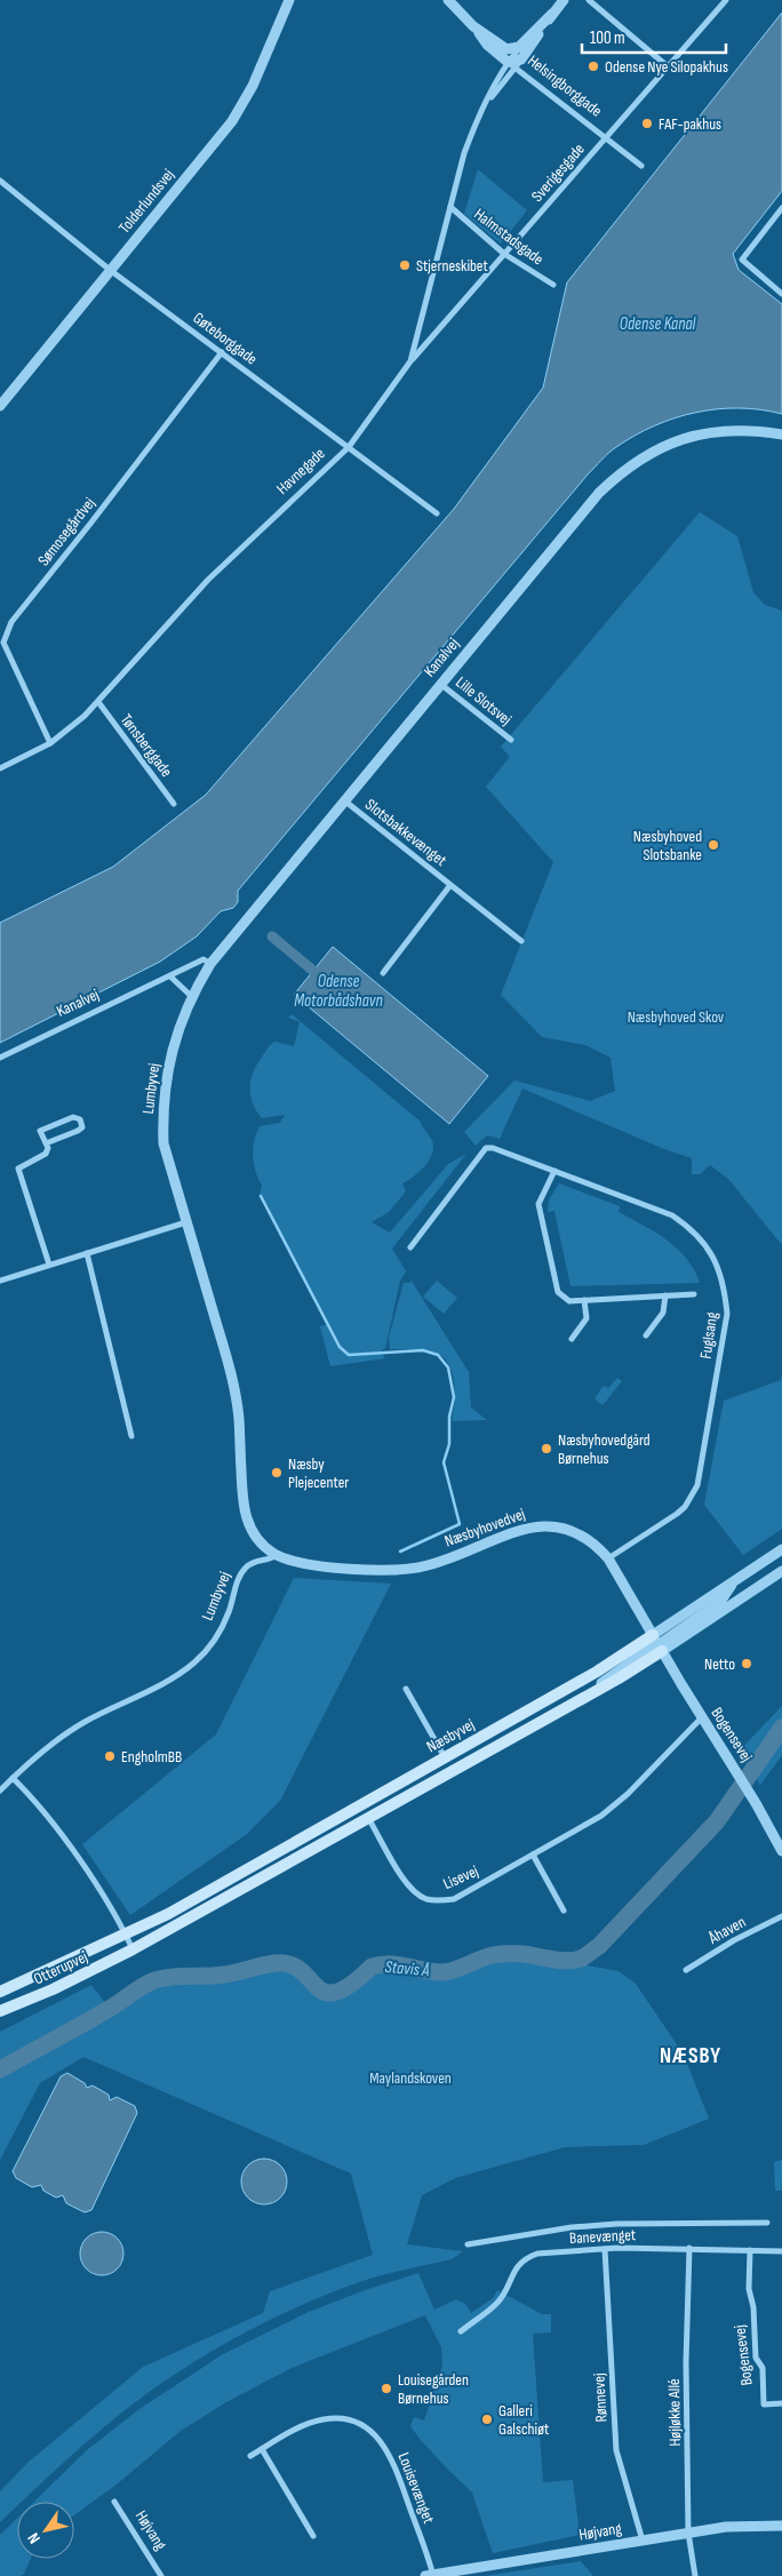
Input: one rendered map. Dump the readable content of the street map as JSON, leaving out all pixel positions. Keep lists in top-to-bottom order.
{
  "streets": {
    "main road": ["Næsbyvej", "Otterupvej"],
    "street": [
      "Helsingborggade",
      "Sverigesgade",
      "Tolderlundsvej",
      "Halmstadsgade",
      "Gøteborggade",
      "Havnegade",
      "Sømosegårdvej",
      "Kanalvej",
      "Lille Slotsvej",
      "Tønsberggade",
      "Slotsbakkevænget",
      "Lumbyvej",
      "Fuglsang",
      "Næsbyhovedvej",
      "Bogensevej",
      "Lisevej",
      "Åhaven",
      "Banevænget",
      "Rønnevej",
      "Højløkke Allé",
      "Louisevænget",
      "Højvang"
    ]
  },
  "crossings": [
    ["Helsingborggade", "Sverigesgade"],
    ["Helsingborggade", "Havnegade"],
    ["Sverigesgade", "Halmstadsgade"],
    ["Sverigesgade", "Havnegade"],
    ["Tolderlundsvej", "Gøteborggade"],
    ["Halmstadsgade", "Havnegade"],
    ["Gøteborggade", "Havnegade"],
    ["Gøteborggade", "Sømosegårdvej"],
    ["Havnegade", "Sømosegårdvej"],
    ["Havnegade", "Tønsberggade"],
    ["Kanalvej", "Lille Slotsvej"],
    ["Kanalvej", "Slotsbakkevænget"],
    ["Kanalvej", "Lumbyvej"],
    ["Lumbyvej", "Næsbyhovedvej"],
    ["Fuglsang", "Næsbyhovedvej"],
    ["Næsbyhovedvej", "Bogensevej"],
    ["Næsbyhovedvej", "Næsbyvej"],
    ["Bogensevej", "Næsbyvej"],
    ["Bogensevej", "Lisevej"],
    ["Bogensevej", "Banevænget"],
    ["Næsbyvej", "Lisevej"],
    ["Næsbyvej", "Otterupvej"],
    ["Banevænget", "Rønnevej"],
    ["Banevænget", "Højløkke Allé"],
    ["Rønnevej", "Højvang"],
    ["Højløkke Allé", "Højvang"],
    ["Louisevænget", "Højvang"]
  ],
  "districts": ["NÆSBY"],
  "water": ["Odense Kanal", "Odense Motorbådshavn", "Stavis Å"],
  "parks": ["Næsbyhoved Skov", "Maylandskoven"],
  "places": [
    "Odense Nye Silopakhus",
    "FAF-pakhus",
    "Stjerneskibet",
    "Næsbyhoved Slotsbanke",
    "Næsbyhovedgård Børnehus",
    "Næsby Plejecenter",
    "Netto",
    "EngholmBB",
    "Louisegården Børnehus",
    "Galleri Galschiøt"
  ],
  "scale_bar": "100 m",
  "north": "bottom left"
}
